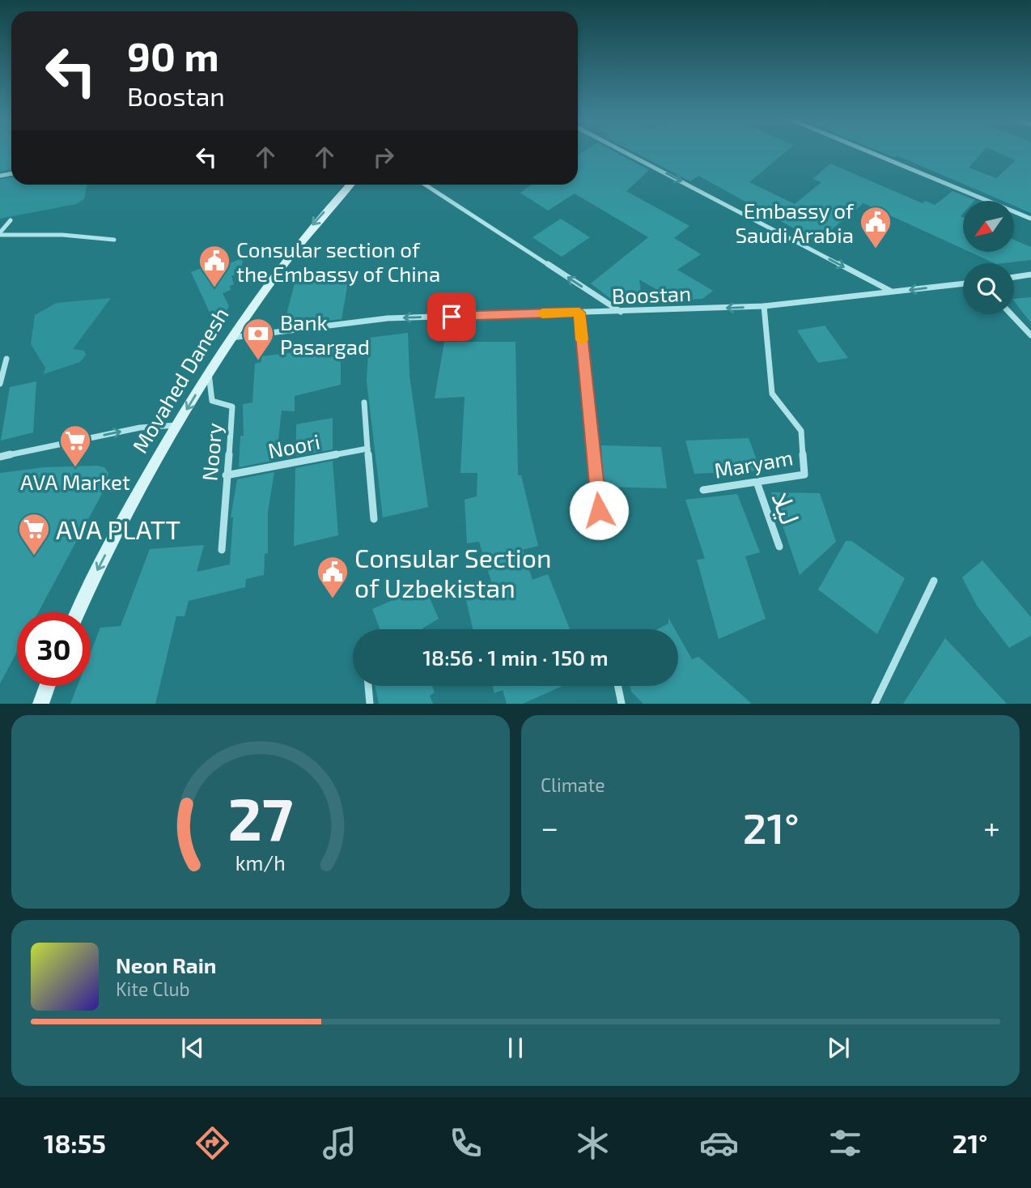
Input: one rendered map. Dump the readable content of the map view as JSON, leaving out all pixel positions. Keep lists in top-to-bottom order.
{
  "streets": {
    "main road": ["Movahed Danesh"],
    "street": [
      "Boostan",
      "Noori",
      "Noory",
      "Maryam",
      "لیلا"
    ]
  },
  "crossings": [
    ["Boostan", "Movahed Danesh"],
    ["Boostan", "Maryam"],
    ["Movahed Danesh", "Noory"],
    ["Noori", "Noory"],
    ["Maryam", "لیلا"]
  ],
  "one_way": ["Boostan", "Movahed Danesh"],
  "places": {
    "public building": ["Embassy of Saudi Arabia", "Consular section of the Embassy of China", "Consular Section of Uzbekistan"],
    "bank": ["Bank Pasargad"],
    "supermarket": ["AVA Market", "AVA PLATT"]
  },
  "north": "bottom left",
  "page": {
    "turn": ["90 m", "Boostan"],
    "limit": "30",
    "trip": "18:56 · 1 min · 150 m",
    "tile": "Climate",
    "heat": ["−", "21°", "+"],
    "song": ["Neon Rain", "Kite Club"],
    "tabs": ["18:55", "21°"],
    "gauge": ["27", "km/h"]
  }
}
